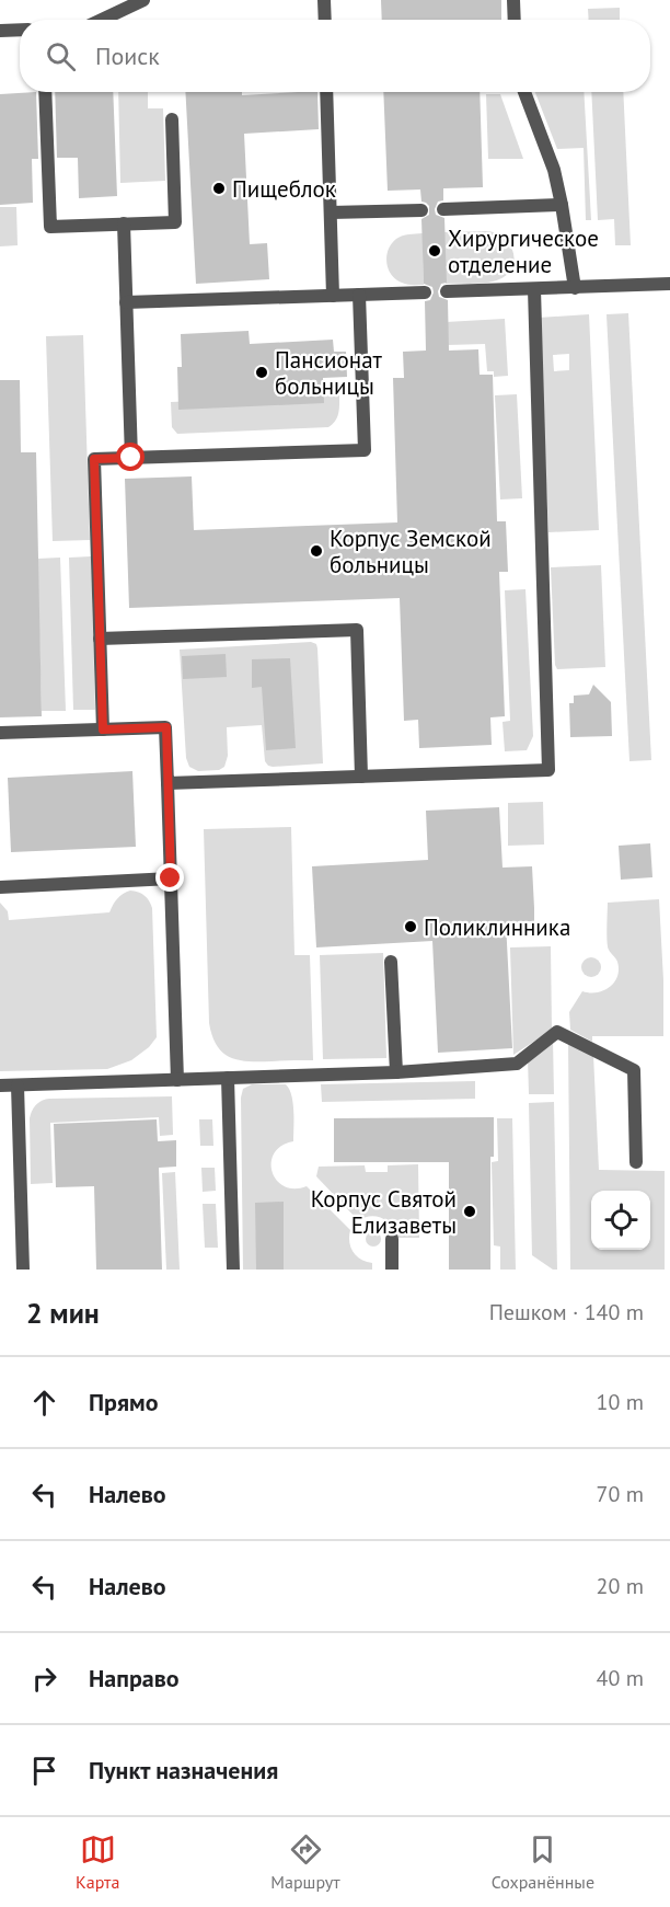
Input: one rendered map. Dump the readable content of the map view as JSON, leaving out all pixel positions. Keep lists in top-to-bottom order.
{
  "places": [
    "Пищеблок",
    "Хирургическое отделение",
    "Пансионат больницы",
    "Корпус Земской больницы",
    "Поликлинника",
    "Корпус Святой Елизаветы"
  ],
  "page": {
    "search": "Поиск",
    "heading": ["2 мин", "Пешком · 140 m"],
    "list": [
      ["Прямо", "10 m"],
      ["Налево", "70 m"],
      ["Налево", "20 m"],
      ["Направо", "40 m"],
      "Пункт назначения"
    ],
    "nav": ["Карта", "Маршрут", "Сохранённые"]
  }
}
